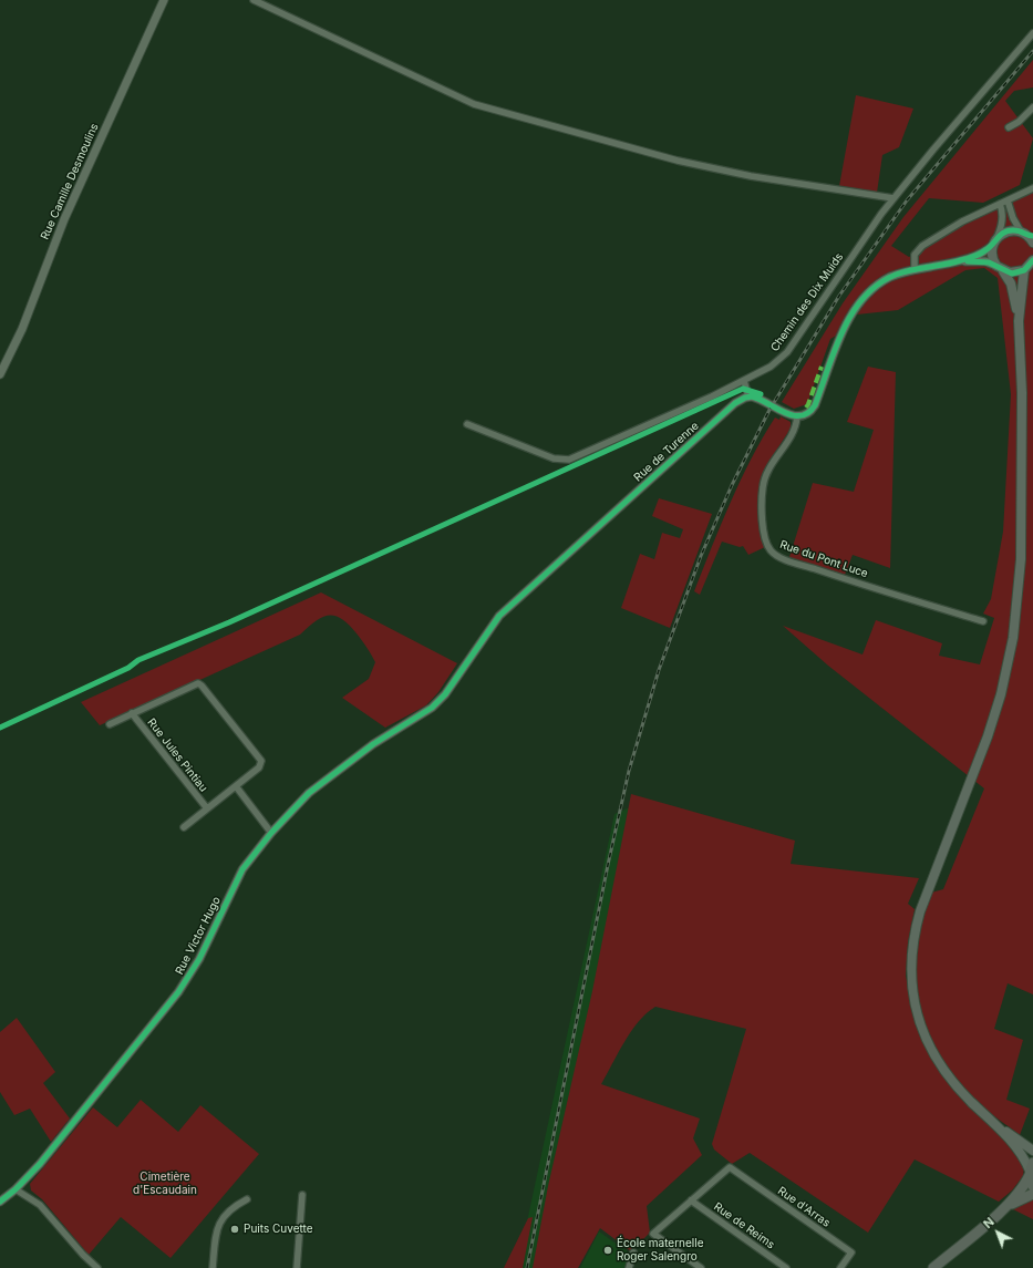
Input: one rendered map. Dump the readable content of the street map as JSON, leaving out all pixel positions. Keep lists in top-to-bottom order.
{
  "streets": {
    "street": [
      "Rue Camille Desmoulins",
      "Chemin des Dix Muids",
      "Rue de Turenne",
      "Rue du Pont Luce",
      "Rue Jules Pintiau",
      "Rue Victor Hugo",
      "Rue d'Arras",
      "Rue de Reims"
    ]
  },
  "crossings": [
    ["Rue de Turenne", "Rue Victor Hugo"],
    ["Rue d'Arras", "Rue de Reims"]
  ],
  "parks": ["Cimetière d'Escaudain"],
  "places": ["Puits Cuvette", "École maternelle Roger Salengro"],
  "north": "top left"
}
